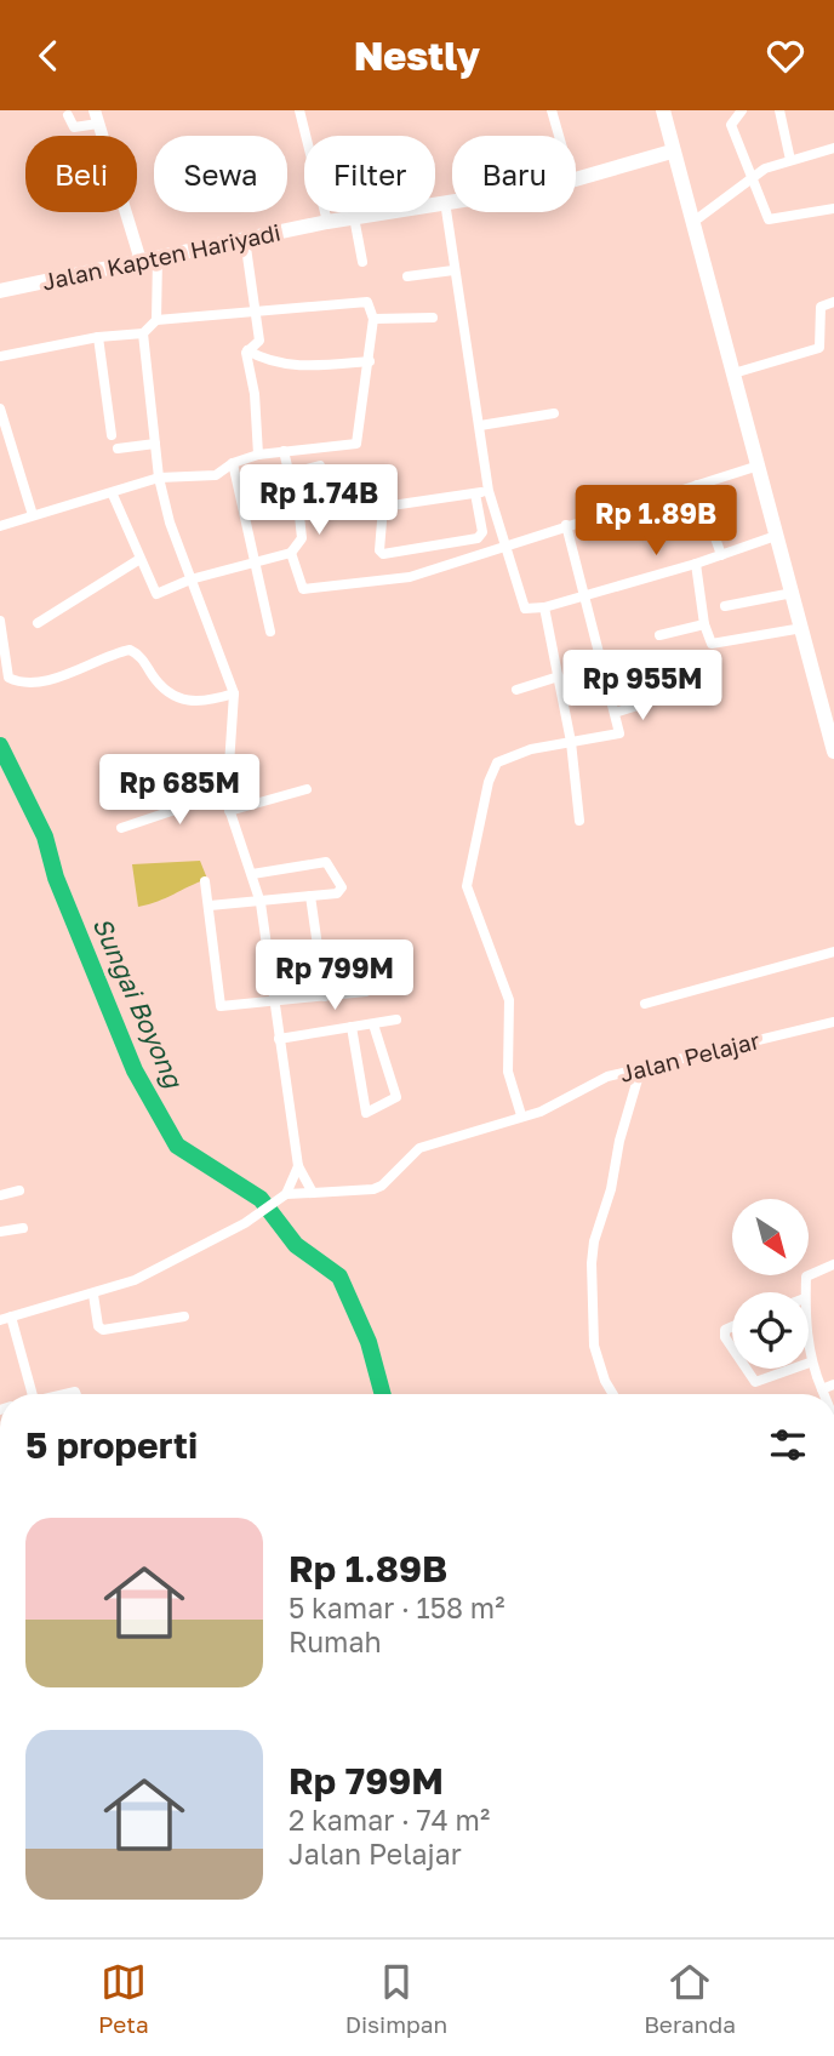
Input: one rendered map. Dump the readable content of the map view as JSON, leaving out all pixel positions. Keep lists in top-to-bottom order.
{
  "streets": {
    "main road": ["Jalan Kapten Hariyadi"],
    "street": ["Jalan Pelajar"]
  },
  "water": ["Sungai Boyong"],
  "north": "bottom right",
  "page": {
    "header": "Nestly",
    "chip": [
      "Beli",
      "Sewa",
      "Filter",
      "Baru"
    ],
    "price": [
      "Rp 1.74B",
      "Rp 1.89B",
      "Rp 955M",
      "Rp 685M",
      "Rp 799M"
    ],
    "heading": "5 properti",
    "list": [
      {
        "name": "Rp 1.89B",
        "note": "5 kamar · 158 m² · Rumah"
      },
      {
        "name": "Rp 799M",
        "note": "2 kamar · 74 m² · Jalan Pelajar"
      }
    ],
    "tabs": ["Peta", "Disimpan", "Beranda"]
  }
}
